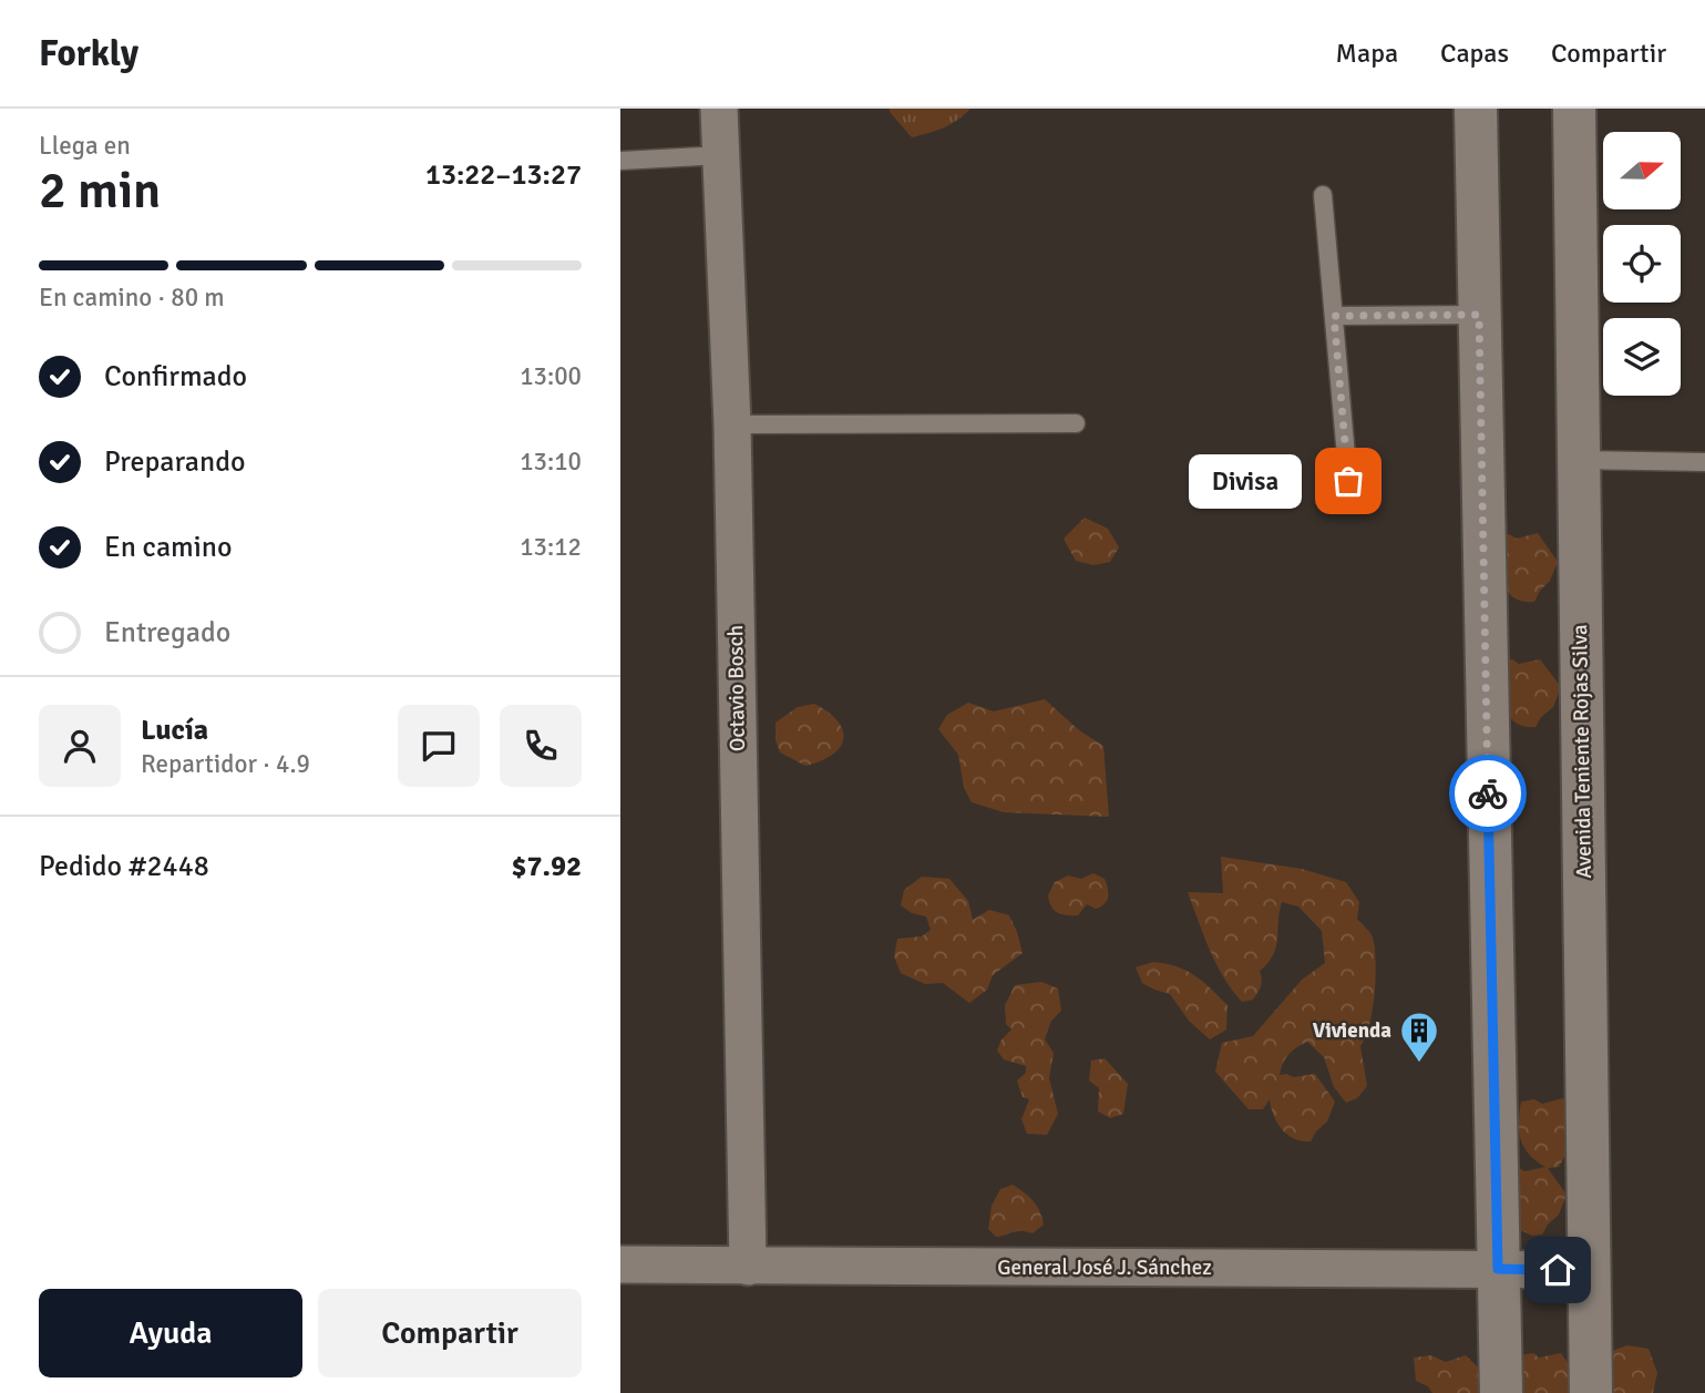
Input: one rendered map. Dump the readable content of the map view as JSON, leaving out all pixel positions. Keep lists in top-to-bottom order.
{
  "streets": {
    "street": ["Octavio Bosch", "Avenida Teniente Rojas Silva", "General José J. Sánchez"]
  },
  "crossings": [
    ["Octavio Bosch", "General José J. Sánchez"],
    ["Avenida Teniente Rojas Silva", "General José J. Sánchez"]
  ],
  "places": {
    "other": ["Divisa"],
    "building": ["Vivienda"]
  },
  "north": "right",
  "page": {
    "header": "Forkly",
    "nav": ["Mapa", "Capas", "Compartir"],
    "heading": ["2 min", "Llega en", "13:22–13:27"],
    "panel": [
      "Lucía",
      "Repartidor · 4.9",
      "Pedido #2448",
      "$7.92"
    ],
    "bar": "En camino · 80 m",
    "list": [
      ["Confirmado", "13:00"],
      ["Preparando", "13:10"],
      ["En camino", "13:12"],
      "Entregado"
    ],
    "bubble": "Divisa",
    "buttons": ["Ayuda", "Compartir"]
  }
}
